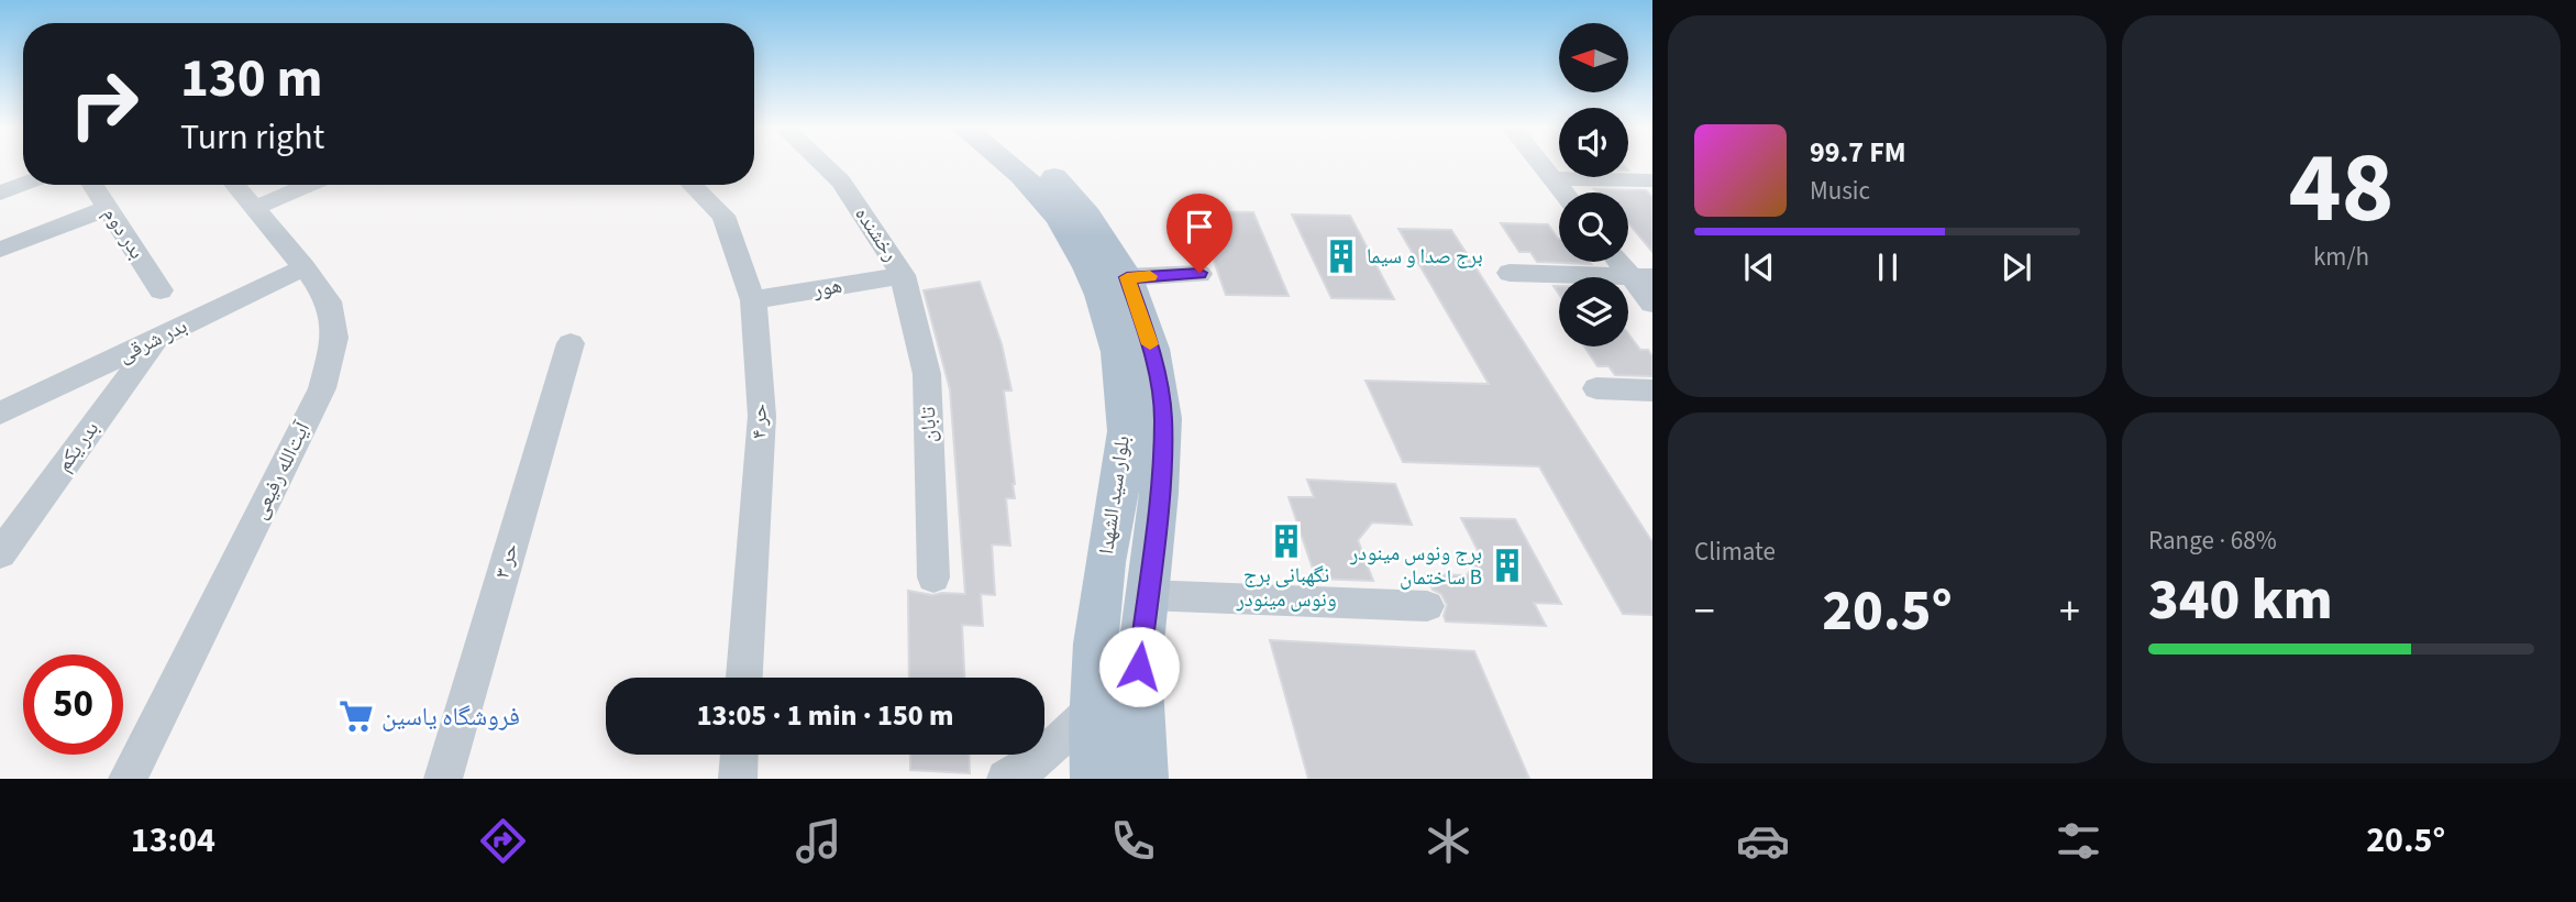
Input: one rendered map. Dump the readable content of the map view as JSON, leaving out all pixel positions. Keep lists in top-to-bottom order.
{
  "streets": {
    "main road": ["بلوار سید الشهدا"],
    "street": [
      "بدر دوم",
      "رخشنده",
      "هور",
      "بدر شرقی",
      "حر ۴",
      "تابان",
      "بدر یکم",
      "آیت‌الله رفیعی",
      "حر ۳"
    ]
  },
  "crossings": [
    ["رخشنده", "هور"],
    ["رخشنده", "تابان"],
    ["هور", "حر ۴"],
    ["هور", "تابان"],
    ["بدر شرقی", "بدر یکم"],
    ["بدر شرقی", "آیت‌الله رفیعی"]
  ],
  "places": {
    "building": ["برج صدا و سیما", "نگهبانی برج ونوس مینودر", "برج ونوس مینودر ساختمان B"],
    "supermarket": ["فروشگاه یاسین"]
  },
  "north": "left",
  "page": {
    "tile": [
      ["48", "km/h"],
      "Climate",
      ["Range · 68%", "340 km"]
    ],
    "turn": ["130 m", "Turn right"],
    "song": ["99.7 FM", "Music"],
    "heat": ["−", "20.5°", "+"],
    "limit": "50",
    "trip": "13:05 · 1 min · 150 m",
    "tabs": ["13:04", "20.5°"]
  }
}
